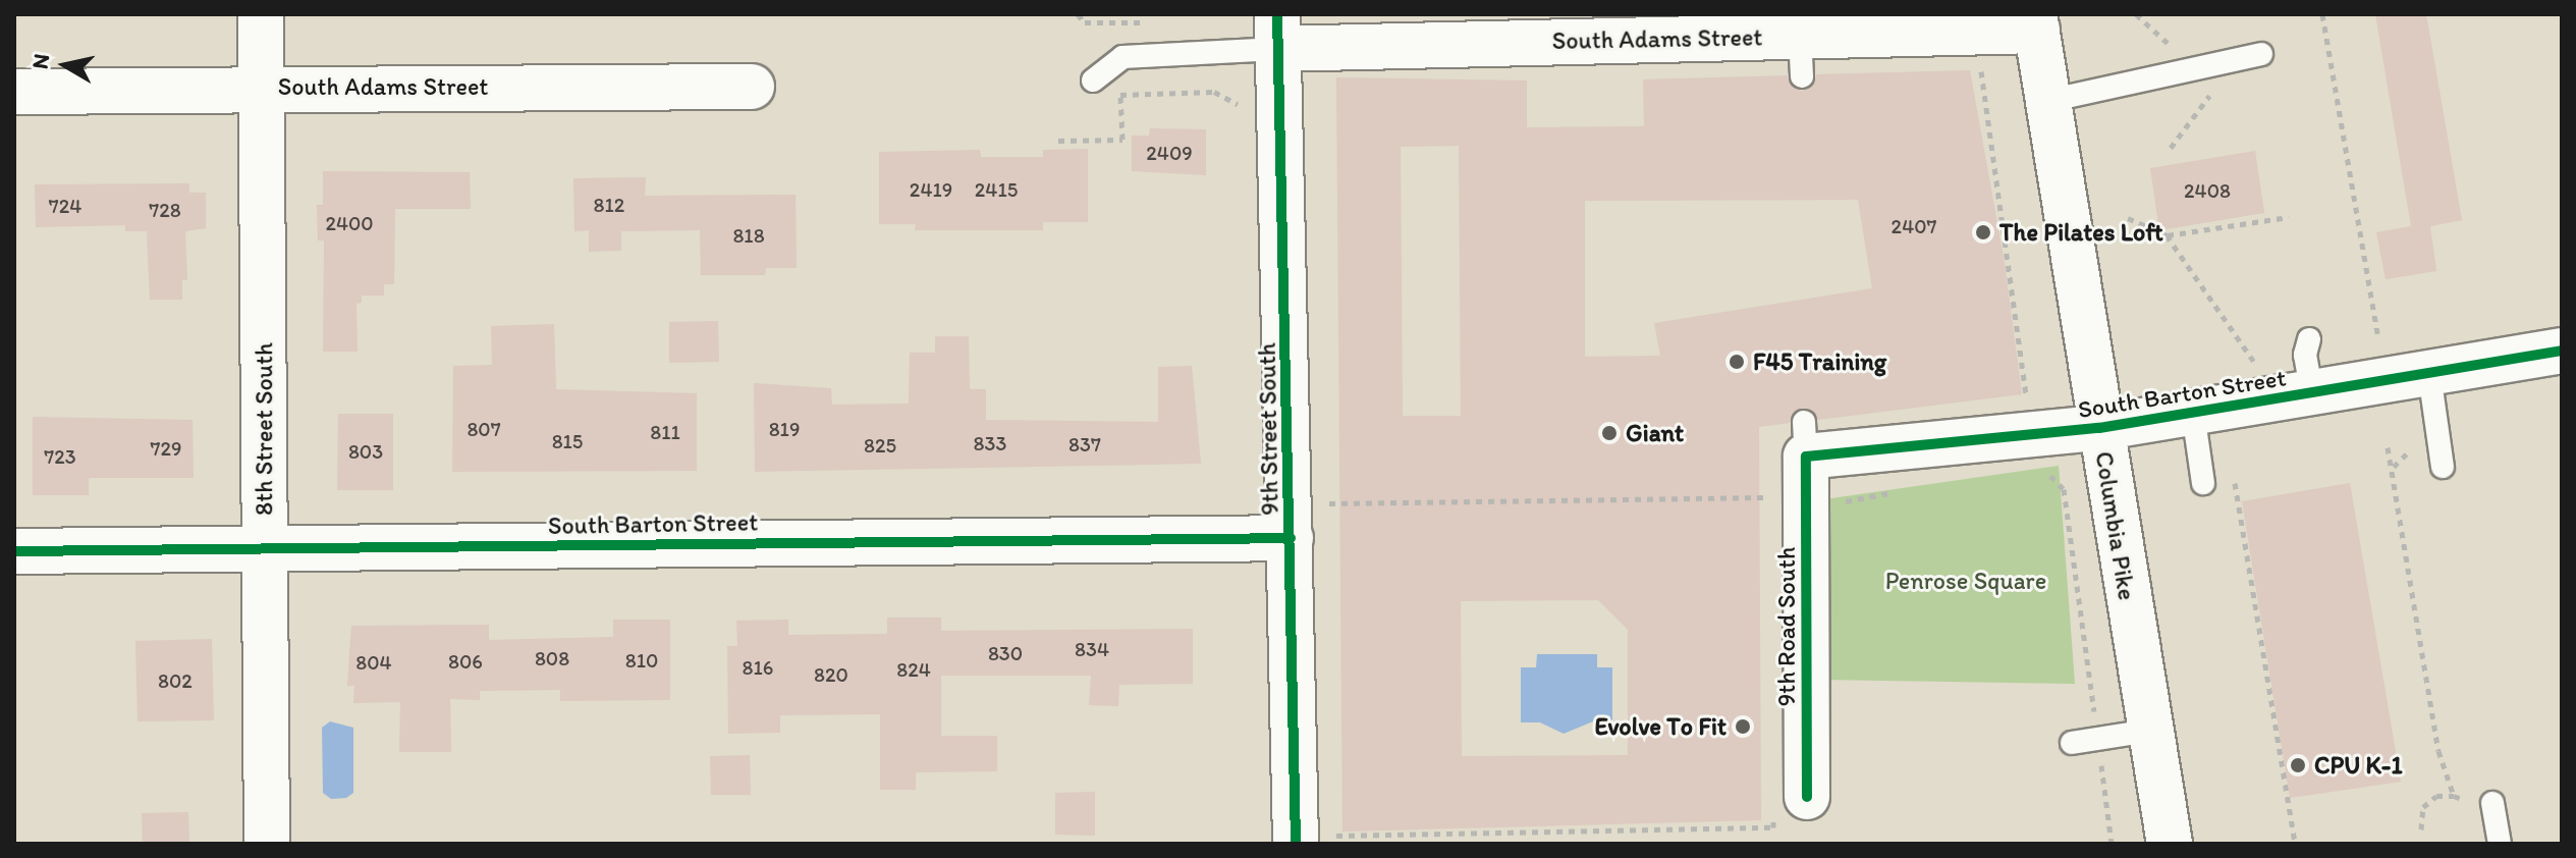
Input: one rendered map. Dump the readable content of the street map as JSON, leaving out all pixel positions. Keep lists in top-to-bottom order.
{
  "streets": {
    "street": [
      "South Adams Street",
      "South Barton Street",
      "8th Street South",
      "9th Street South",
      "Columbia Pike",
      "9th Road South"
    ]
  },
  "crossings": [
    ["South Adams Street", "8th Street South"],
    ["South Adams Street", "9th Street South"],
    ["South Adams Street", "Columbia Pike"],
    ["South Barton Street", "8th Street South"],
    ["South Barton Street", "9th Street South"],
    ["South Barton Street", "Columbia Pike"],
    ["South Barton Street", "9th Road South"]
  ],
  "parks": ["Penrose Square"],
  "places": [
    "The Pilates Loft",
    "F45 Training",
    "Giant",
    "Evolve To Fit",
    "CPU K-1"
  ],
  "house_numbers": [
    "2409",
    "2419",
    "2415",
    "2408",
    "812",
    "724",
    "728",
    "2400",
    "2407",
    "818",
    "807",
    "819",
    "811",
    "815",
    "833",
    "837",
    "825",
    "729",
    "803",
    "723",
    "834",
    "830",
    "808",
    "810",
    "806",
    "804",
    "816",
    "824",
    "820",
    "802"
  ],
  "north": "left"
}
